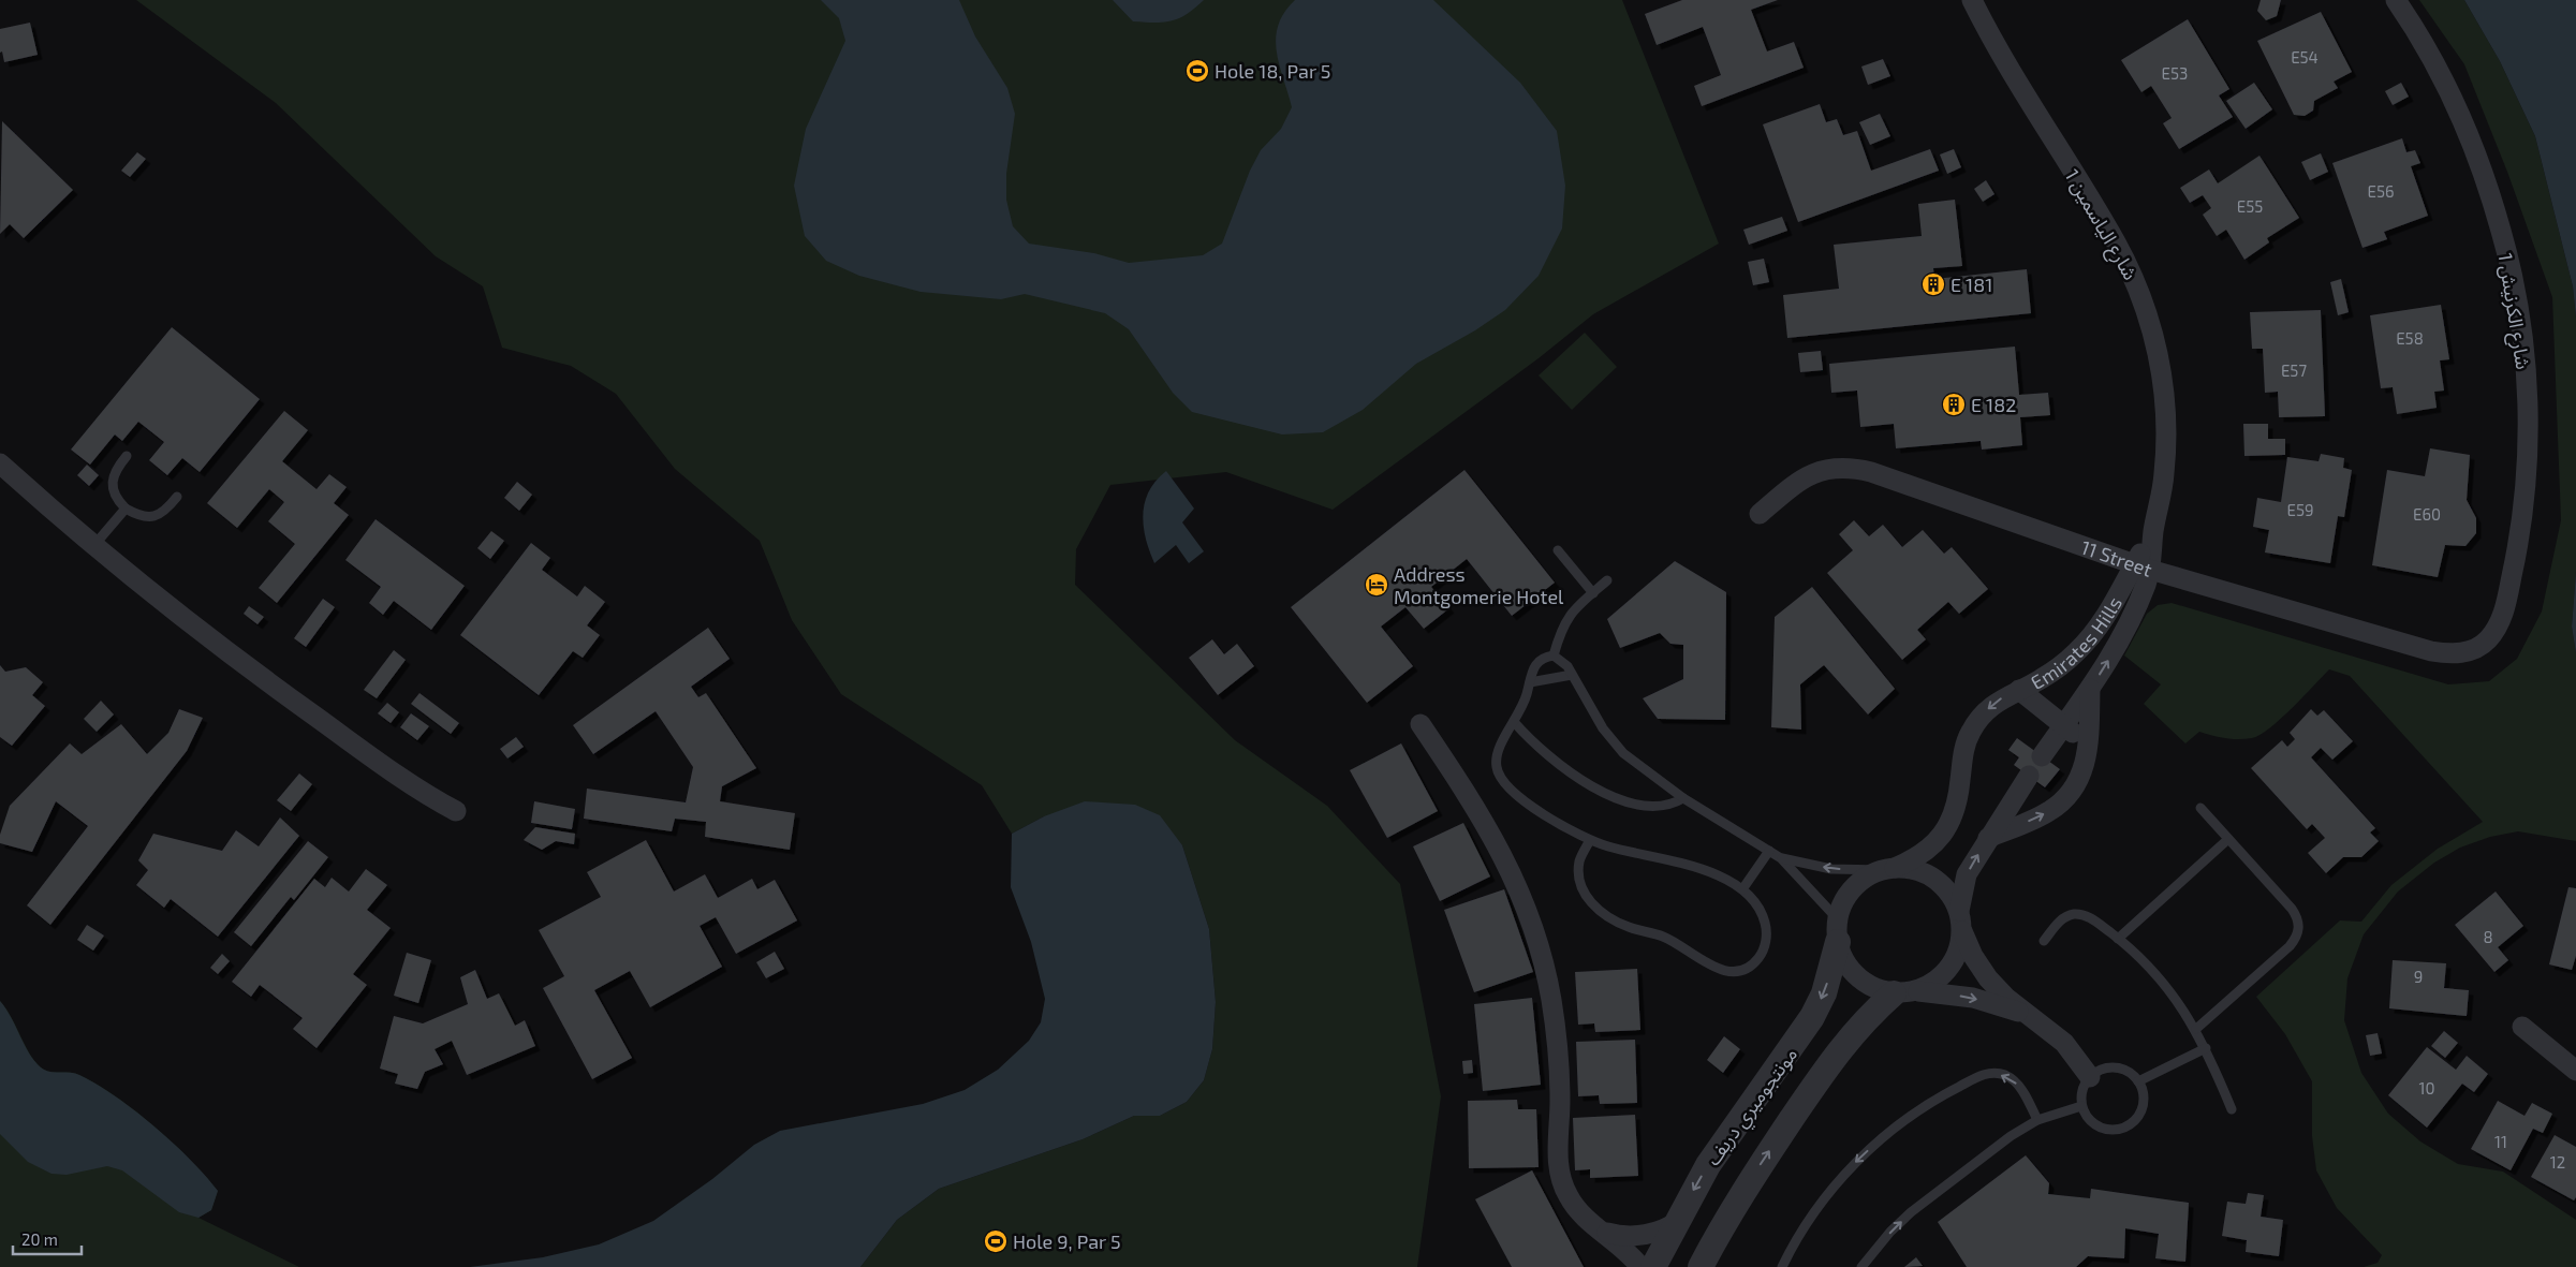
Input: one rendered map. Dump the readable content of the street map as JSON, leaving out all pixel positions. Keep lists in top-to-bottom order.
{
  "streets": {
    "street": [
      "شارع الياسمين 1",
      "شارع الكرنيش 1",
      "11 Street",
      "Emirates Hills",
      "مونتجوميري دريف"
    ]
  },
  "crossings": [
    ["شارع الياسمين 1", "Emirates Hills"],
    ["شارع الكرنيش 1", "11 Street"],
    ["11 Street", "Emirates Hills"],
    ["Emirates Hills", "مونتجوميري دريف"]
  ],
  "places": {
    "sports": ["Hole 18, Par 5", "Hole 9, Par 5"],
    "building": ["E 181", "E 182"],
    "hotel": ["Address Montgomerie Hotel"]
  },
  "house_numbers": [
    "E54",
    "E53",
    "E56",
    "E55",
    "E58",
    "E57",
    "E59",
    "E60",
    "8",
    "9",
    "10",
    "11",
    "12"
  ],
  "scale_bar": "20 m"
}
